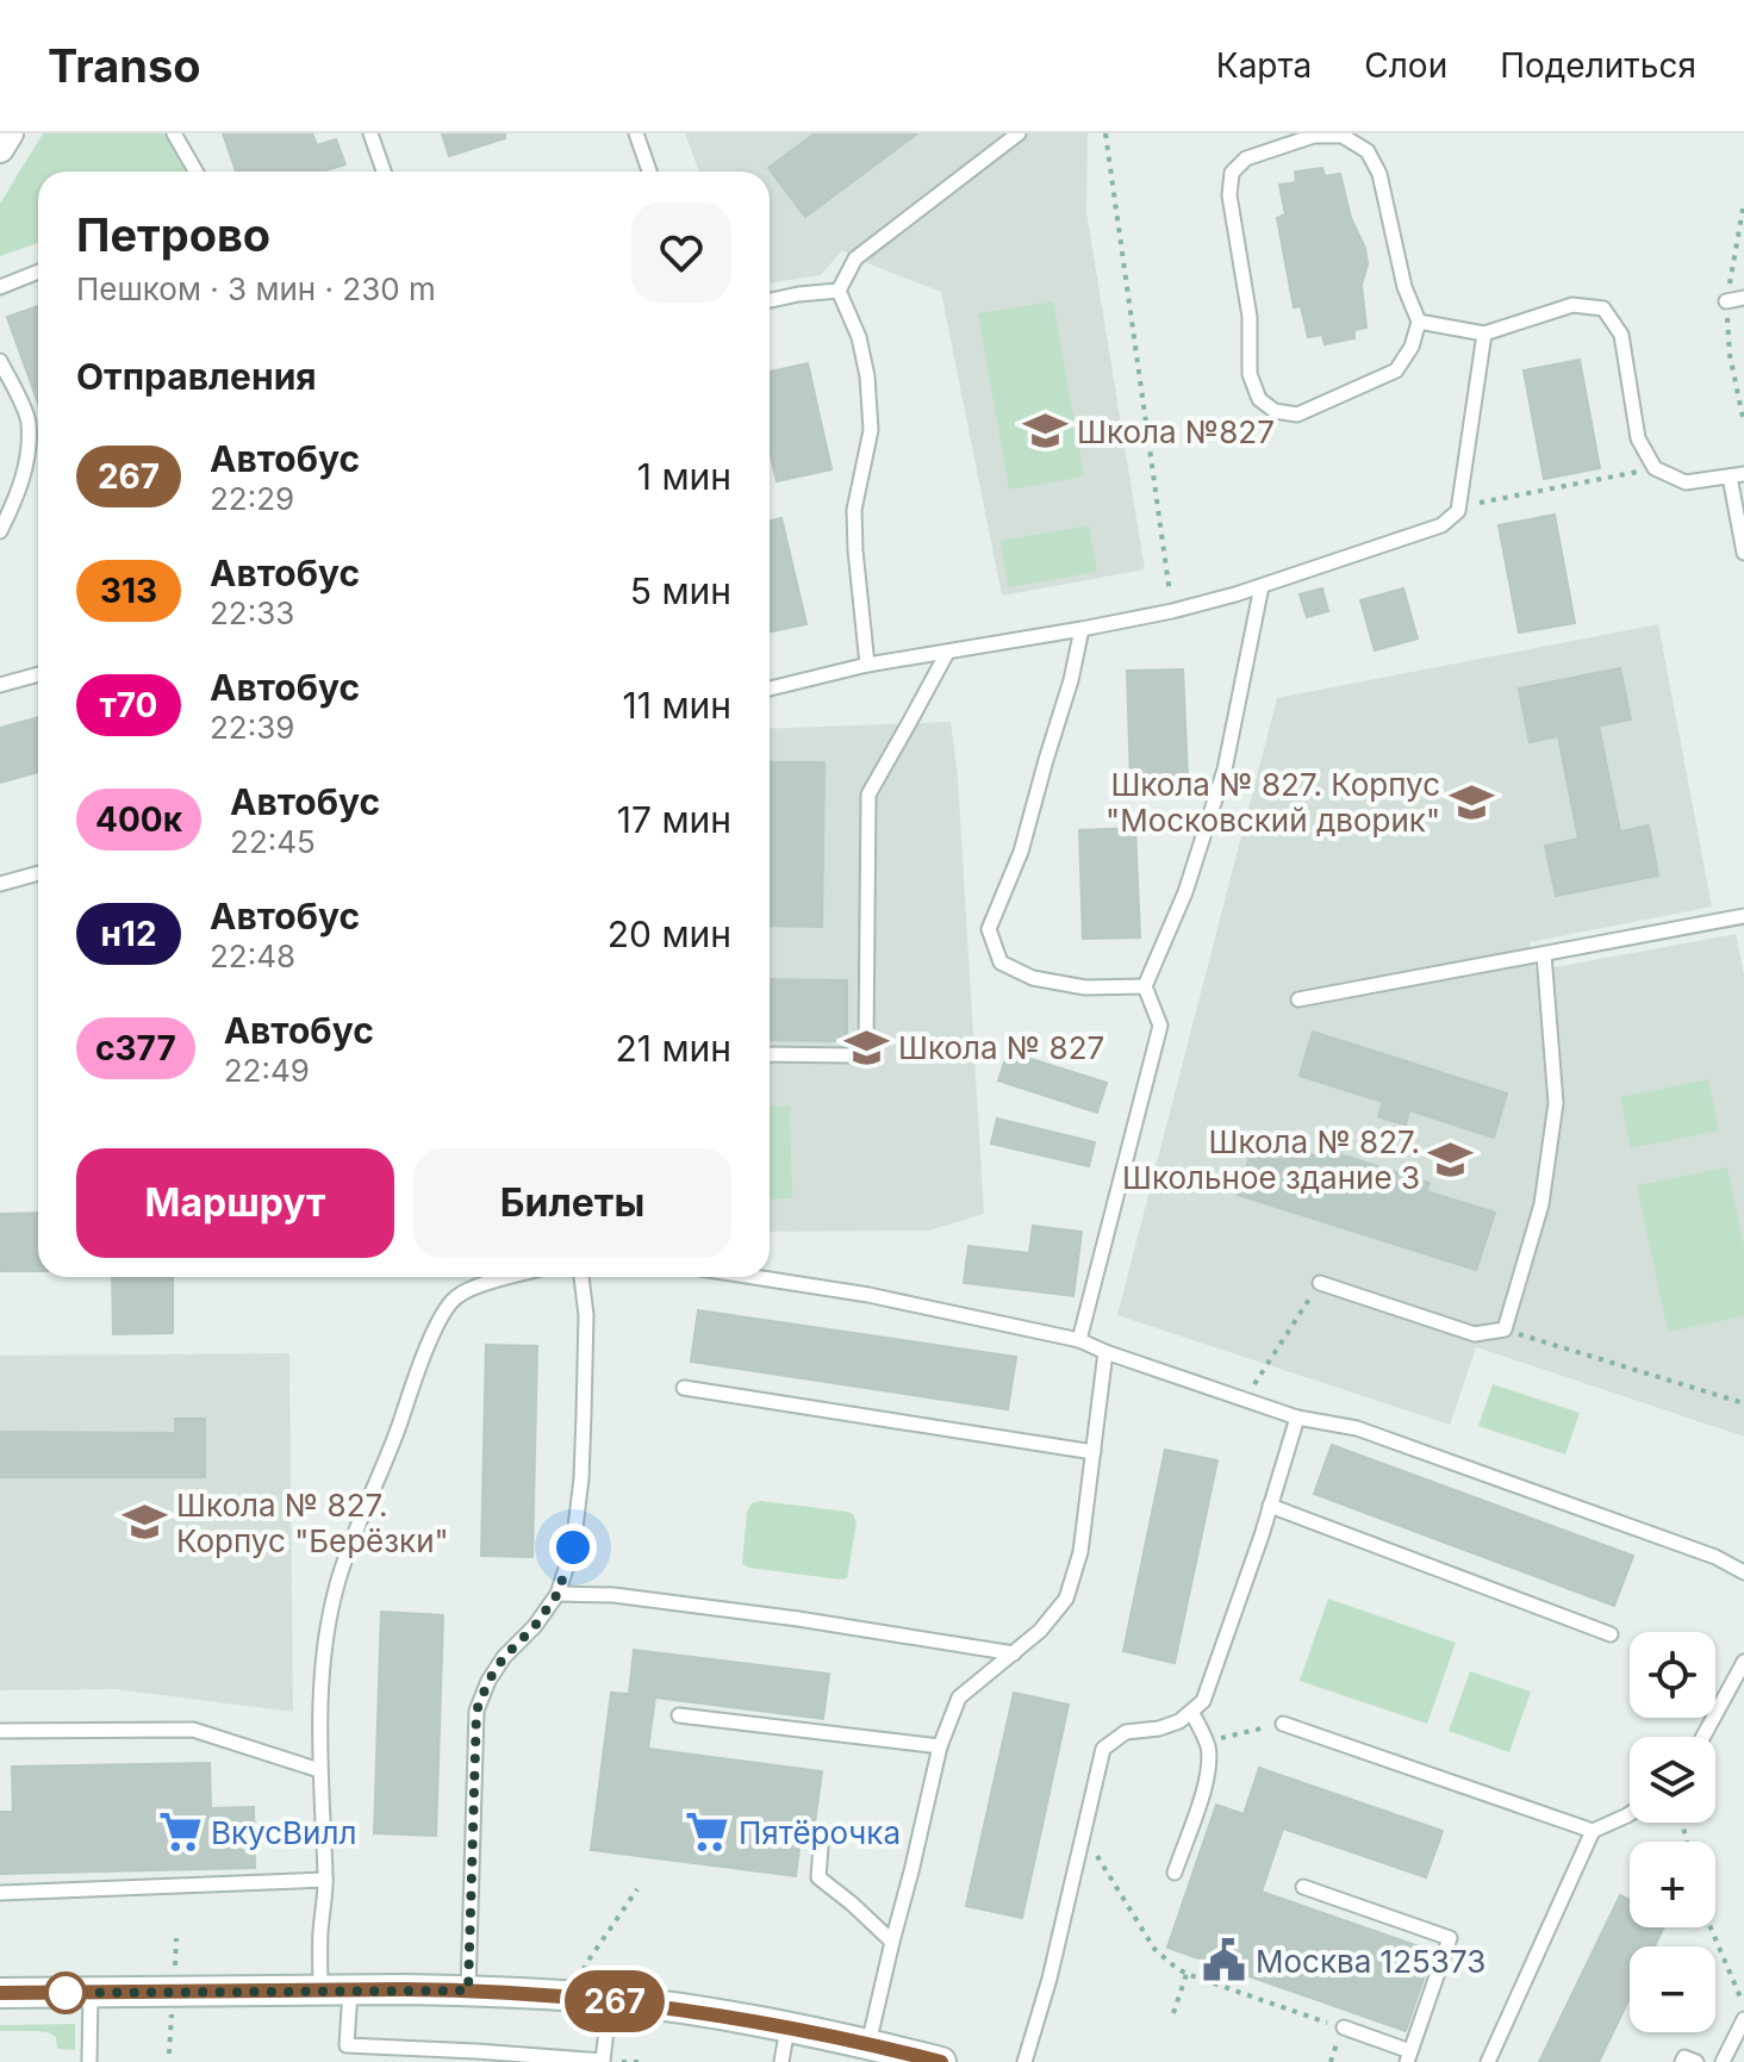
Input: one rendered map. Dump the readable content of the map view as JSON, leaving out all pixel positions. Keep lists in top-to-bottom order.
{
  "places": {
    "school or university": [
      "Школа №827",
      "Школа № 827. Корпус \"Московский дворик\"",
      "Школа № 827",
      "Школа № 827. Школьное здание 3",
      "Школа № 827. Корпус \"Берёзки\""
    ],
    "supermarket": ["ВкусВилл", "Пятёрочка"],
    "public building": ["Москва 125373"]
  },
  "lines": ["bus line 267"],
  "page": {
    "header": "Transo",
    "nav": ["Карта", "Слои", "Поделиться"],
    "on_map": "267",
    "heading": [
      ["Петрово", "Пешком · 3 мин · 230 m"],
      "Отправления"
    ],
    "list": [
      {
        "mark": "267",
        "name": "Автобус",
        "note": "22:29",
        "value": "1 мин"
      },
      {
        "mark": "313",
        "name": "Автобус",
        "note": "22:33",
        "value": "5 мин"
      },
      {
        "mark": "т70",
        "name": "Автобус",
        "note": "22:39",
        "value": "11 мин"
      },
      {
        "mark": "400к",
        "name": "Автобус",
        "note": "22:45",
        "value": "17 мин"
      },
      {
        "mark": "н12",
        "name": "Автобус",
        "note": "22:48",
        "value": "20 мин"
      },
      {
        "mark": "с377",
        "name": "Автобус",
        "note": "22:49",
        "value": "21 мин"
      }
    ],
    "buttons": ["Маршрут", "Билеты"],
    "map_buttons": ["+", "−"]
  }
}
